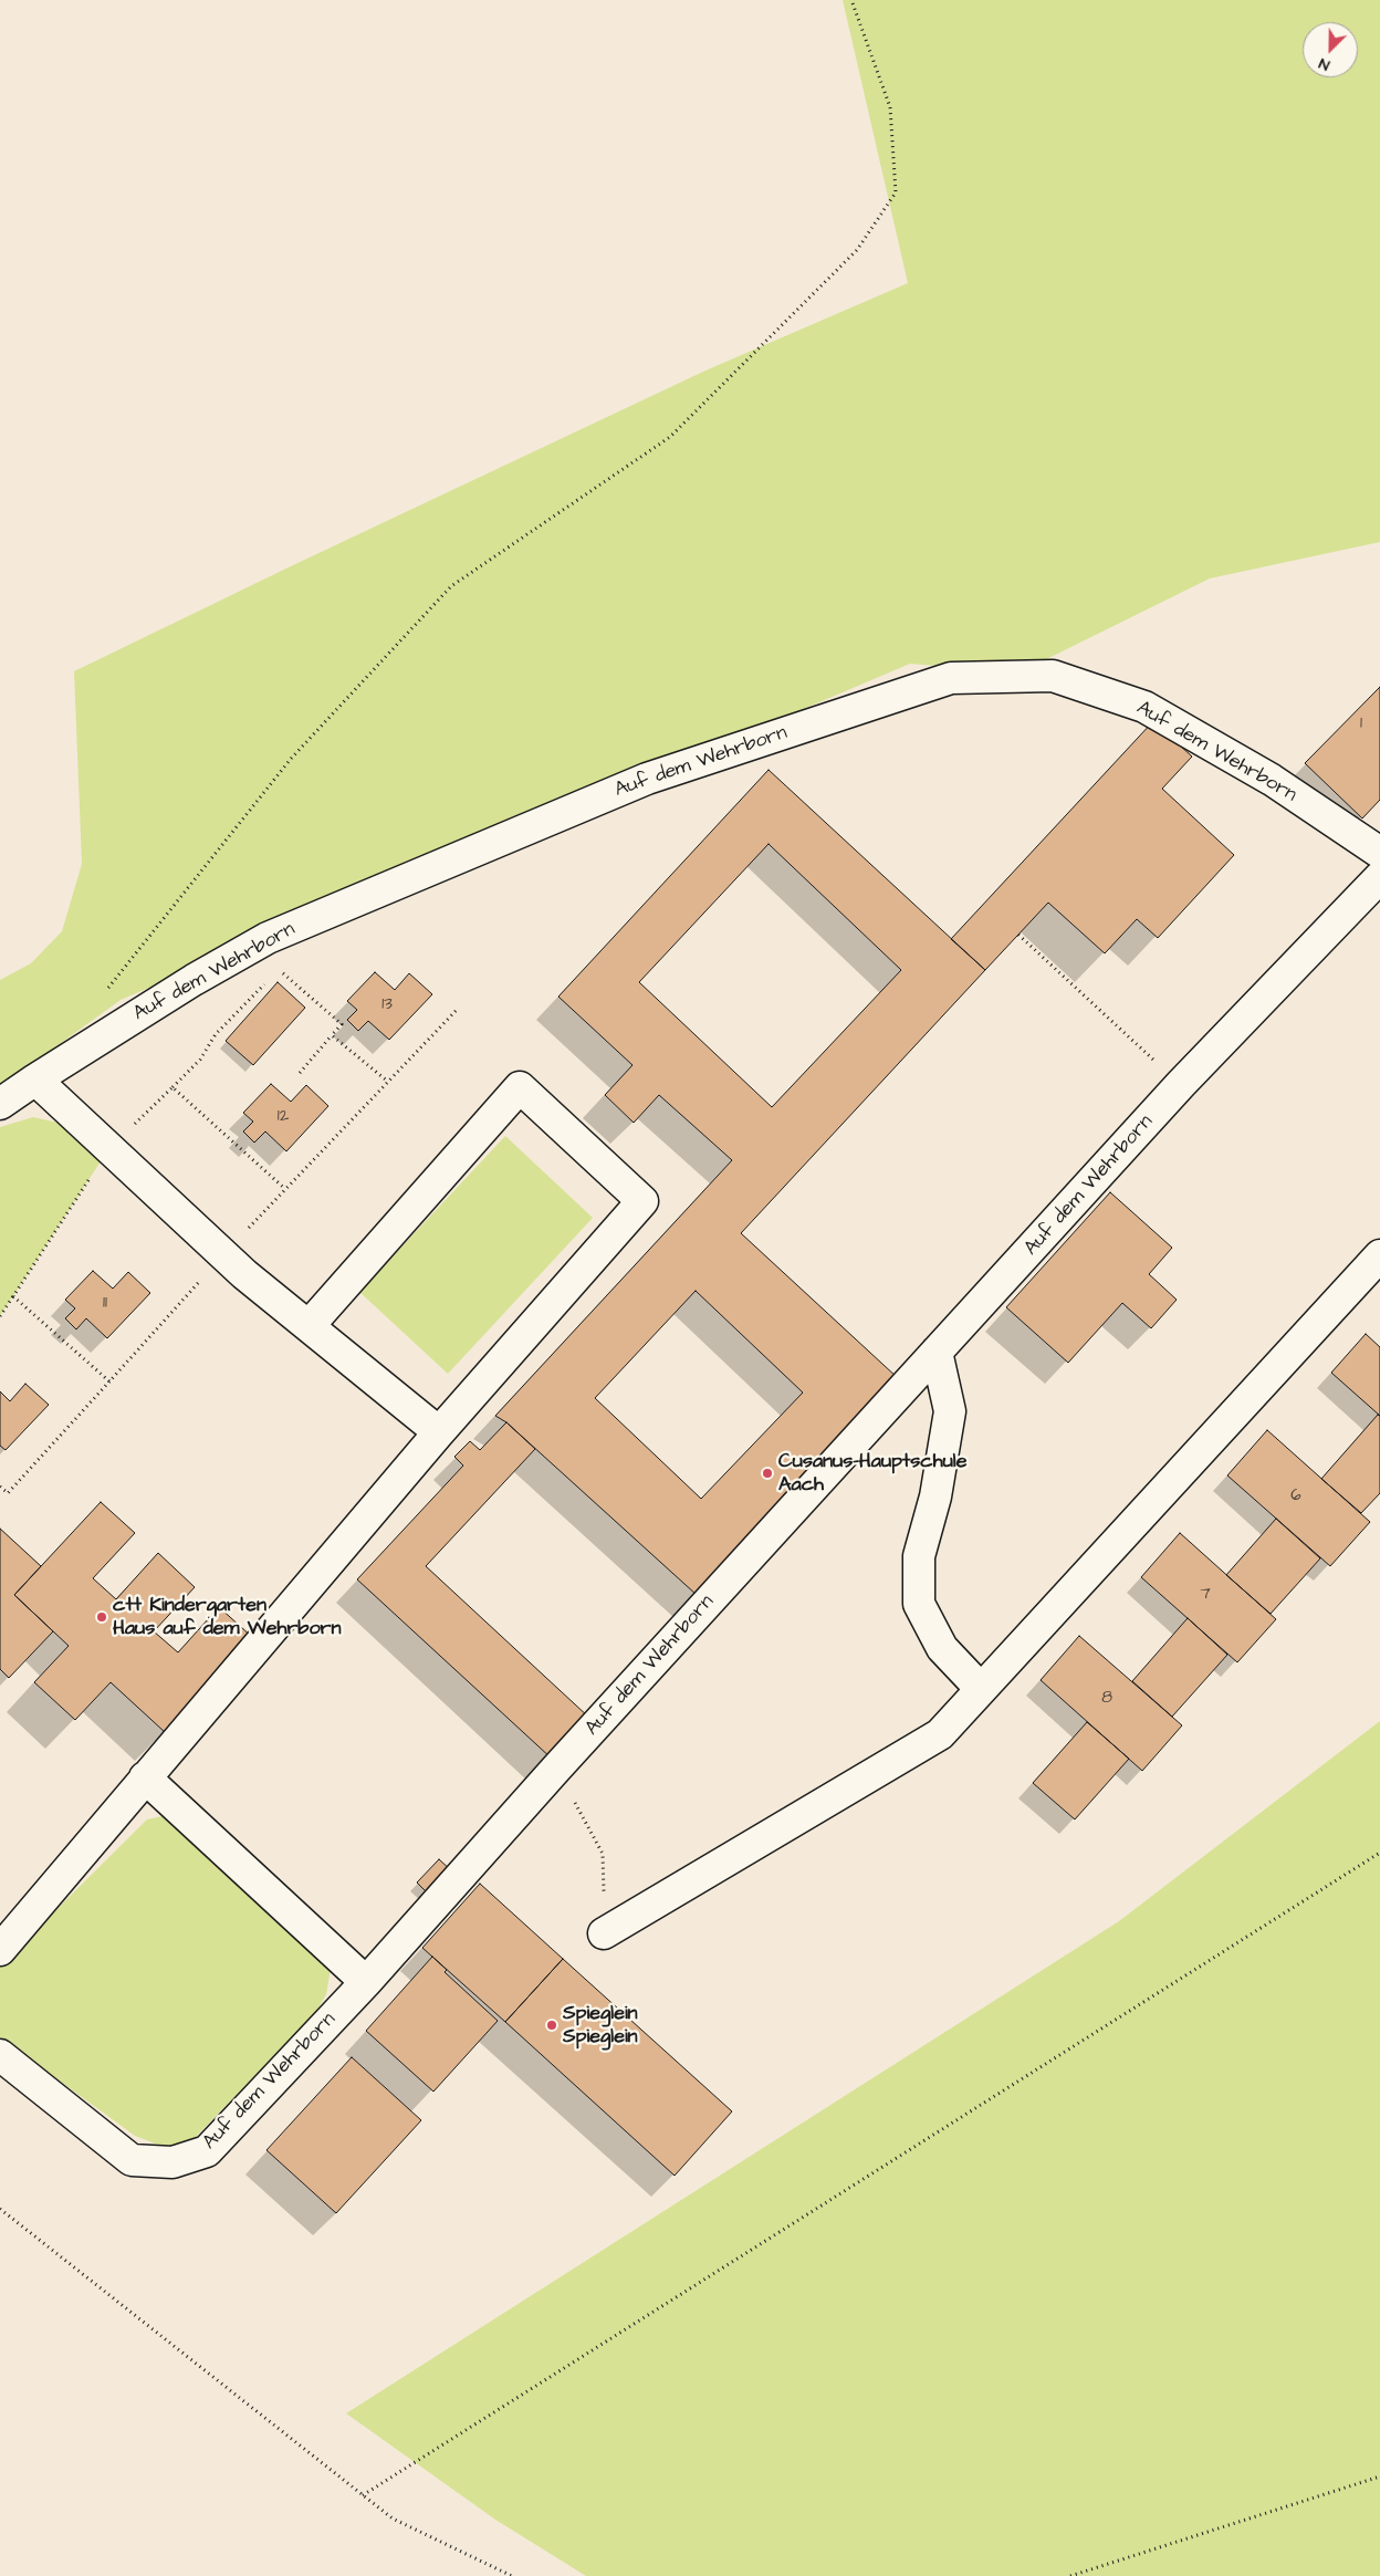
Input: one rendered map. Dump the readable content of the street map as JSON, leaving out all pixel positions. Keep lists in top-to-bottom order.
{
  "streets": {
    "street": ["Auf dem Wehrborn"]
  },
  "places": ["Cusanus-Hauptschule Aach", "ctt Kindergarten Haus auf dem Wehrborn", "Spieglein Spieglein"],
  "house_numbers": [
    "1",
    "13",
    "12",
    "11",
    "6",
    "7",
    "8"
  ],
  "north": "bottom left"
}
